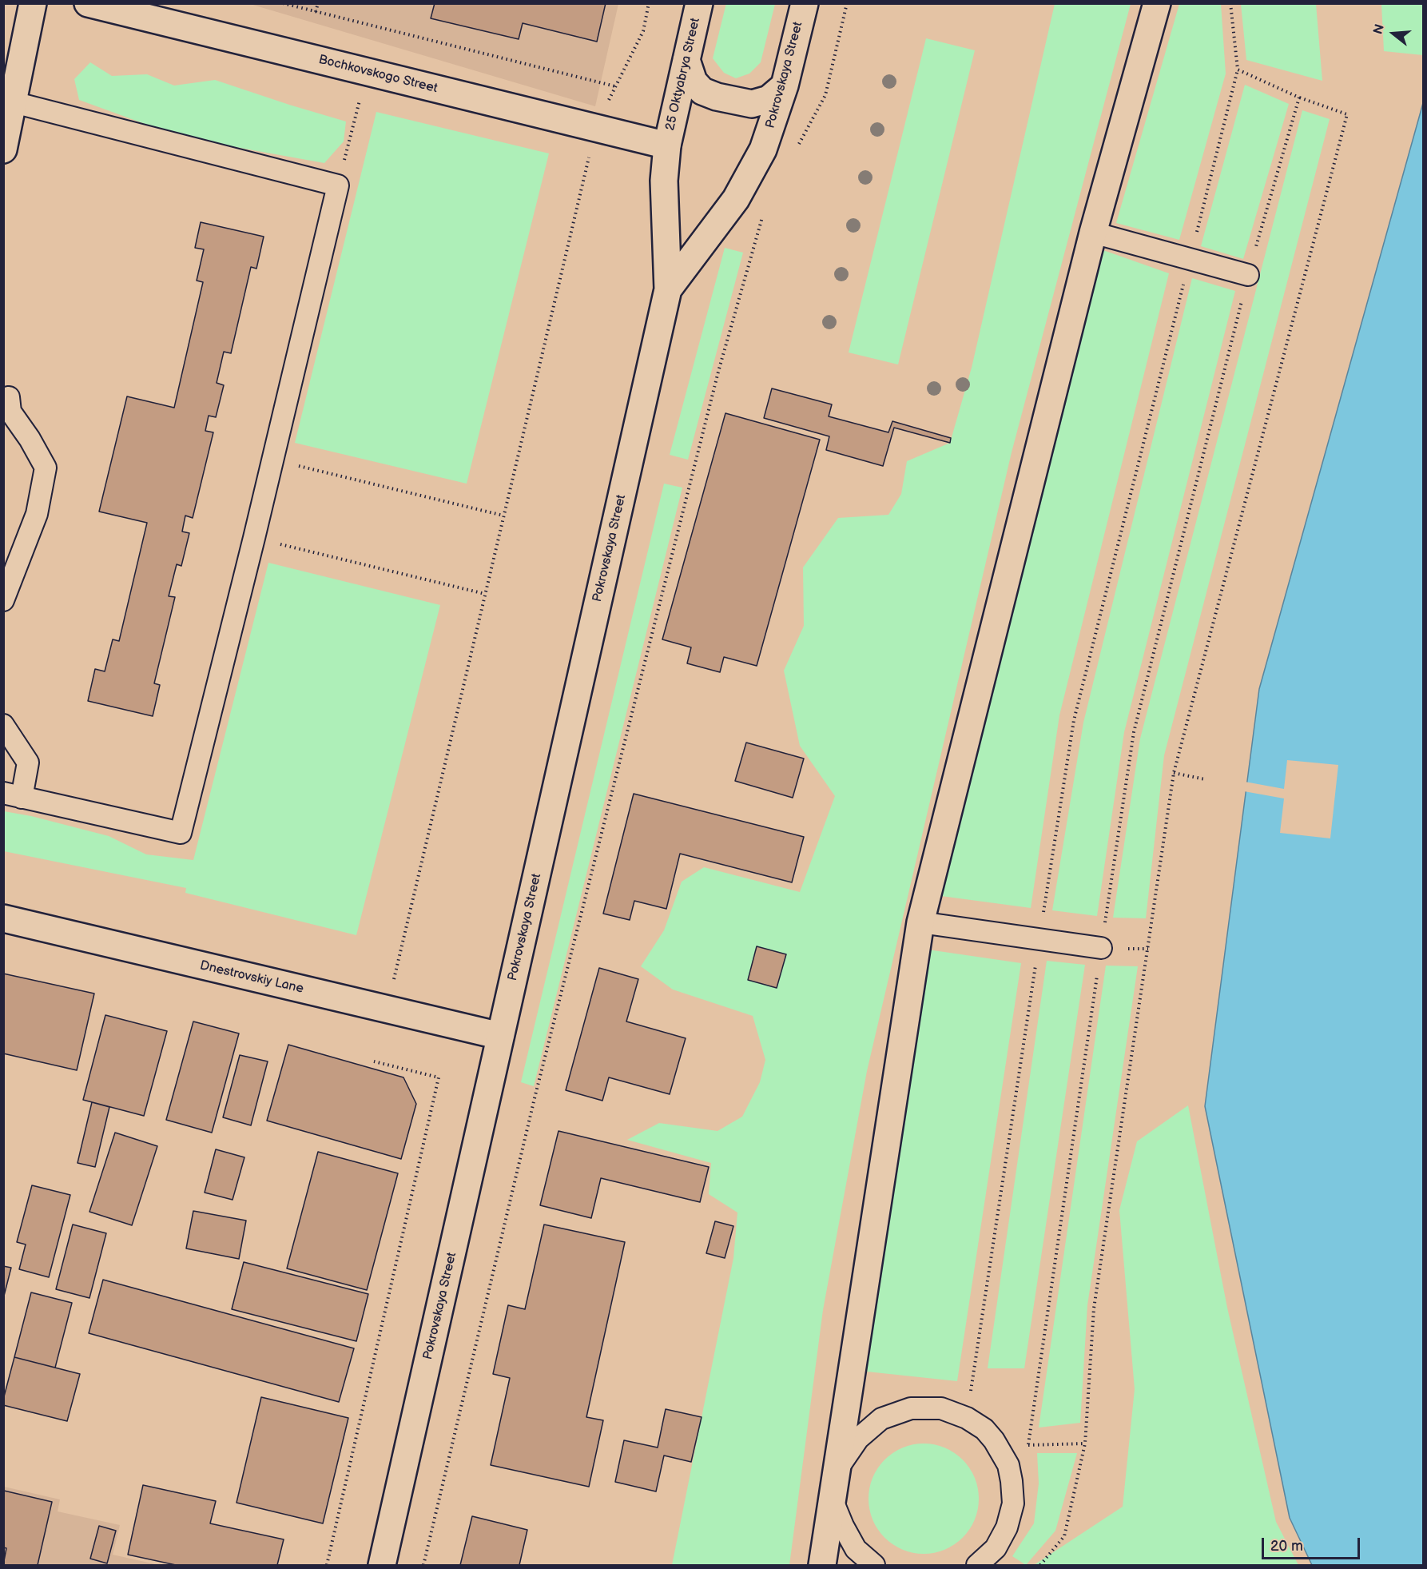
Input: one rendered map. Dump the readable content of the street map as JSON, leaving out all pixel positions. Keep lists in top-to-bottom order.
{
  "streets": {
    "street": [
      "Bochkovskogo Street",
      "25 Oktyabrya Street",
      "Pokrovskaya Street",
      "Dnestrovskiy Lane"
    ]
  },
  "crossings": [
    ["Bochkovskogo Street", "25 Oktyabrya Street"],
    ["Bochkovskogo Street", "Pokrovskaya Street"],
    ["25 Oktyabrya Street", "Pokrovskaya Street"],
    ["Pokrovskaya Street", "Dnestrovskiy Lane"]
  ],
  "scale_bar": "20 m",
  "north": "left"
}
